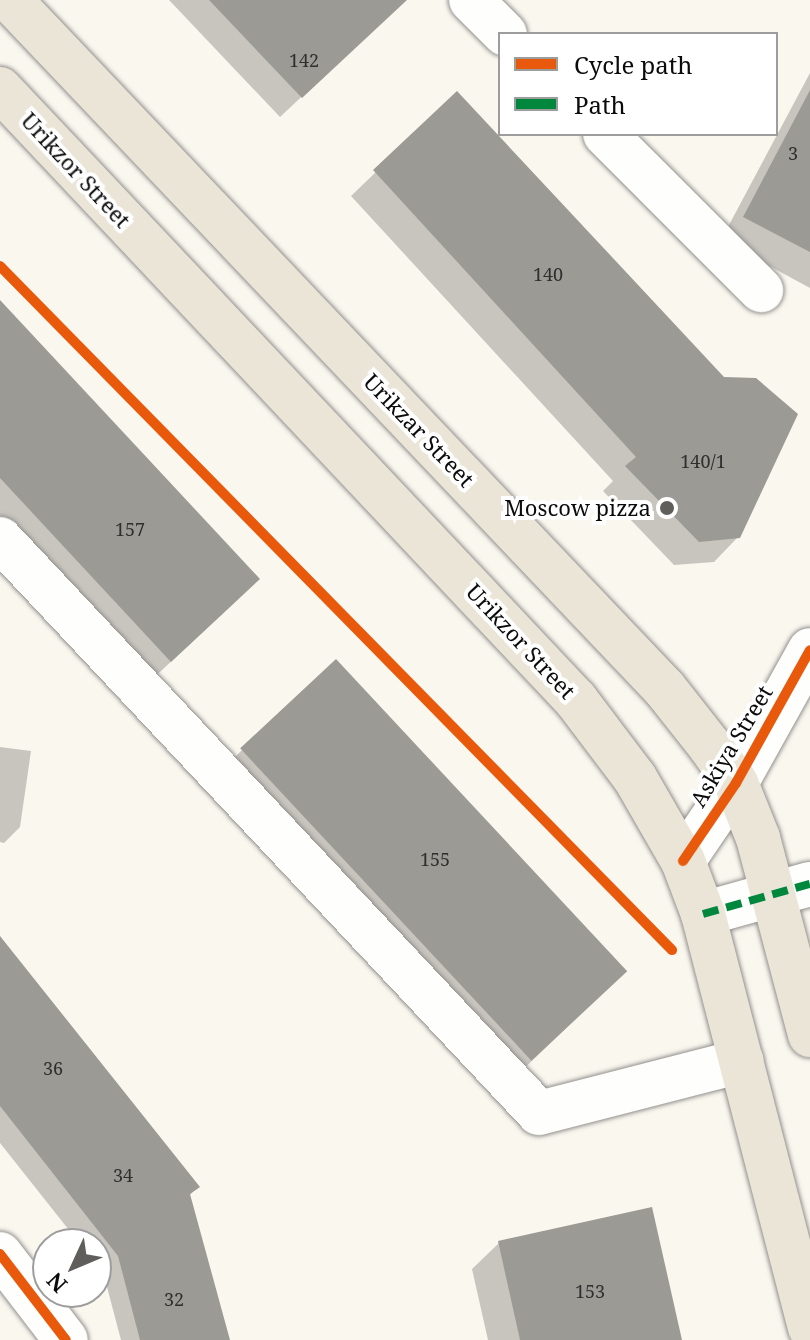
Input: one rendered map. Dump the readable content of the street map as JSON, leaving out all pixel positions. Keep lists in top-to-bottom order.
{
  "streets": {
    "main road": ["Urikzor Street", "Urikzar Street"],
    "street": ["Askiya Street"]
  },
  "crossings": [
    ["Urikzor Street", "Askiya Street"],
    ["Urikzar Street", "Askiya Street"]
  ],
  "places": ["Moscow pizza"],
  "house_numbers": [
    "142",
    "3",
    "140",
    "140/1",
    "157",
    "155",
    "36",
    "34",
    "153",
    "32"
  ],
  "legend": ["Cycle path", "Path"],
  "north": "bottom left"
}
